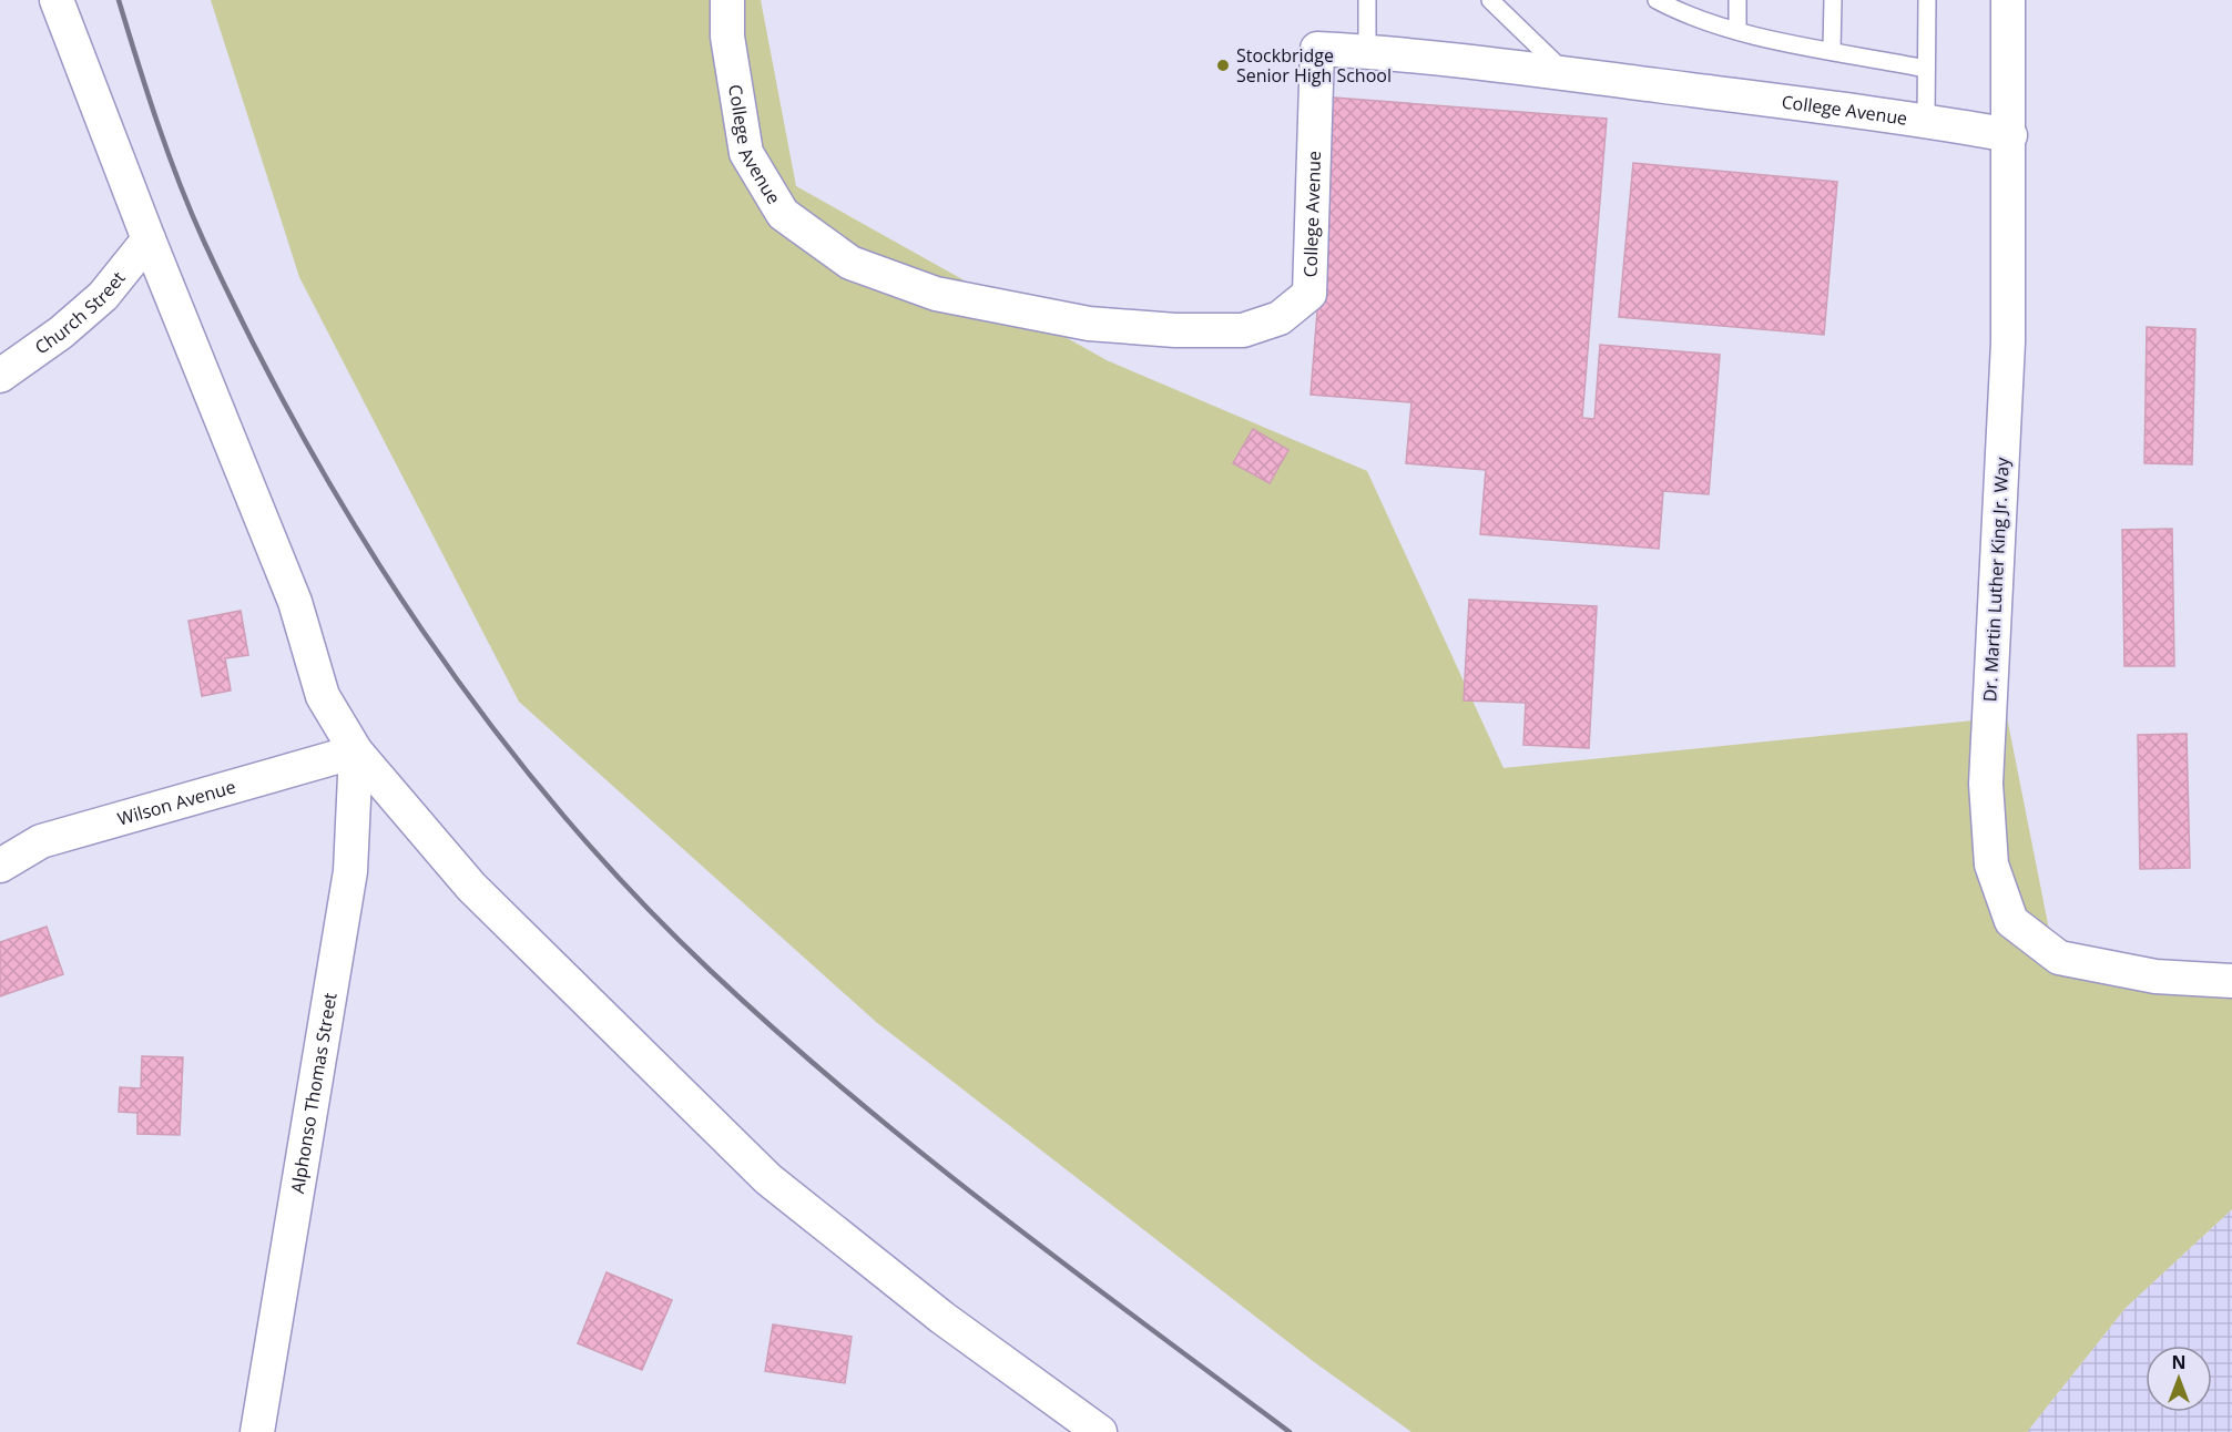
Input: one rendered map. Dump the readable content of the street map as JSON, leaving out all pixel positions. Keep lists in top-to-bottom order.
{
  "streets": {
    "street": [
      "College Avenue",
      "Church Street",
      "Dr. Martin Luther King Jr. Way",
      "Wilson Avenue",
      "Alphonso Thomas Street"
    ]
  },
  "crossings": [
    ["College Avenue", "Dr. Martin Luther King Jr. Way"],
    ["Wilson Avenue", "Alphonso Thomas Street"]
  ],
  "places": ["Stockbridge Senior High School"],
  "north": "top"
}
